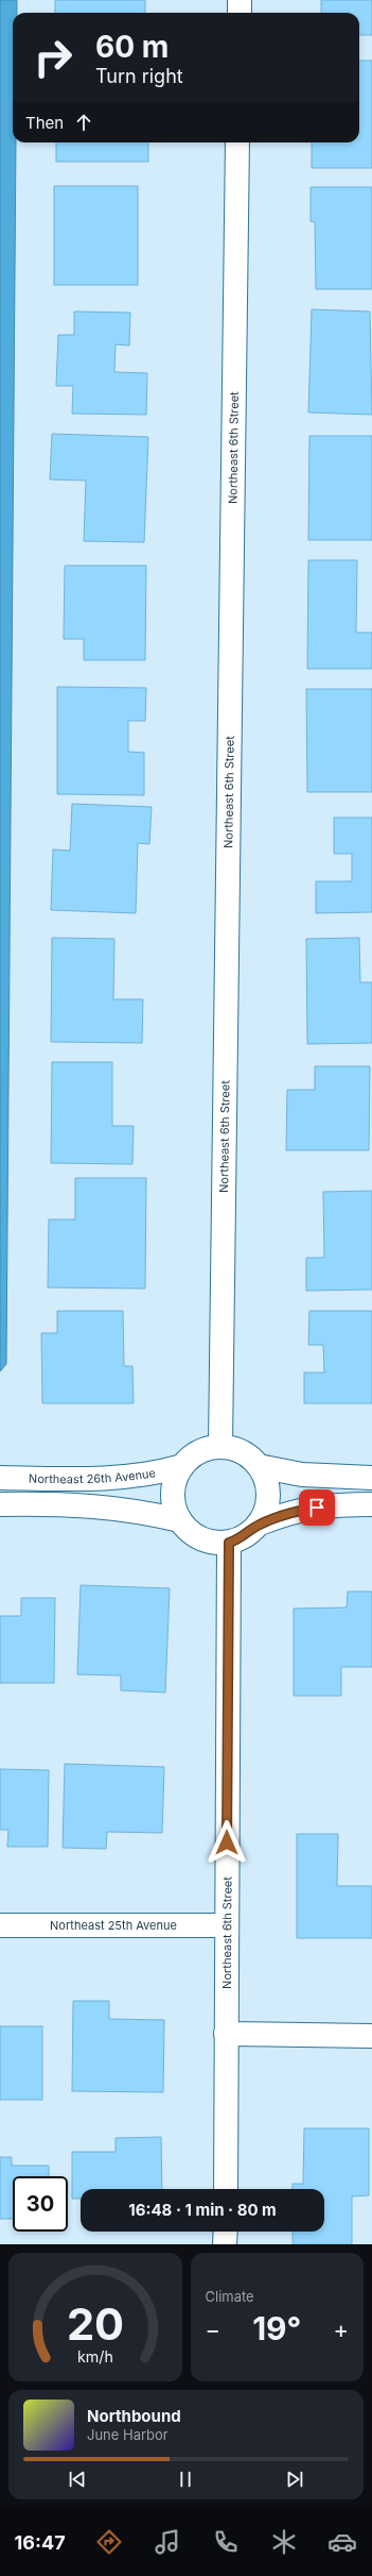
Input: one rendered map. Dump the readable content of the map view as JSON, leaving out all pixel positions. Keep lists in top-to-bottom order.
{
  "streets": {
    "street": ["Northeast 6th Street", "Northeast 26th Avenue", "Northeast 25th Avenue"]
  },
  "crossings": [
    ["Northeast 6th Street", "Northeast 26th Avenue"],
    ["Northeast 6th Street", "Northeast 25th Avenue"]
  ],
  "page": {
    "turn": ["60 m", "Turn right"],
    "then": "Then",
    "limit": "30",
    "trip": "16:48 · 1 min · 80 m",
    "tile": "Climate",
    "heat": ["−", "19°", "+"],
    "song": ["Northbound", "June Harbor"],
    "tabs": "16:47",
    "gauge": ["20", "km/h"]
  }
}
